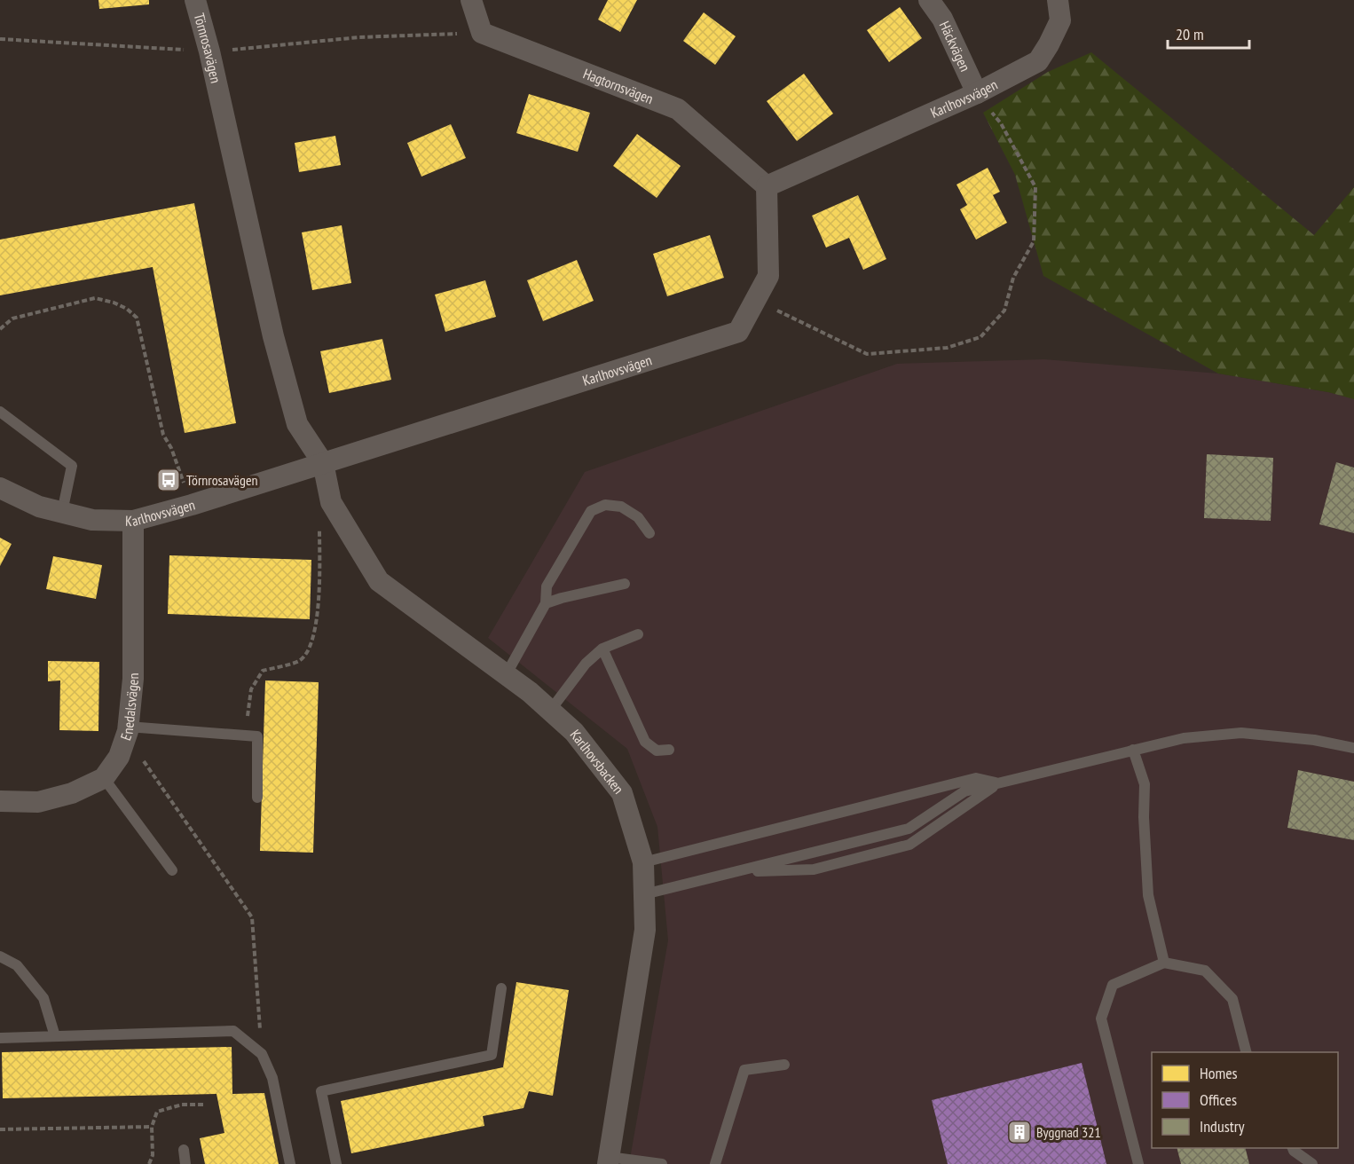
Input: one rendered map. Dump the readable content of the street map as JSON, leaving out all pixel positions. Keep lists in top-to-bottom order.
{
  "streets": {
    "street": [
      "Häckvägen",
      "Törnrosavägen",
      "Hagtornsvägen",
      "Karlhovsvägen",
      "Enedalsvägen",
      "Karlhovsbacken"
    ]
  },
  "crossings": [
    ["Häckvägen", "Karlhovsvägen"],
    ["Törnrosavägen", "Karlhovsvägen"],
    ["Törnrosavägen", "Karlhovsbacken"],
    ["Hagtornsvägen", "Karlhovsvägen"],
    ["Karlhovsvägen", "Enedalsvägen"],
    ["Karlhovsvägen", "Karlhovsbacken"]
  ],
  "places": {
    "bus stop": ["Törnrosavägen"],
    "building": ["Byggnad 321"]
  },
  "legend": ["Homes", "Offices", "Industry"],
  "scale_bar": "20 m"
}
